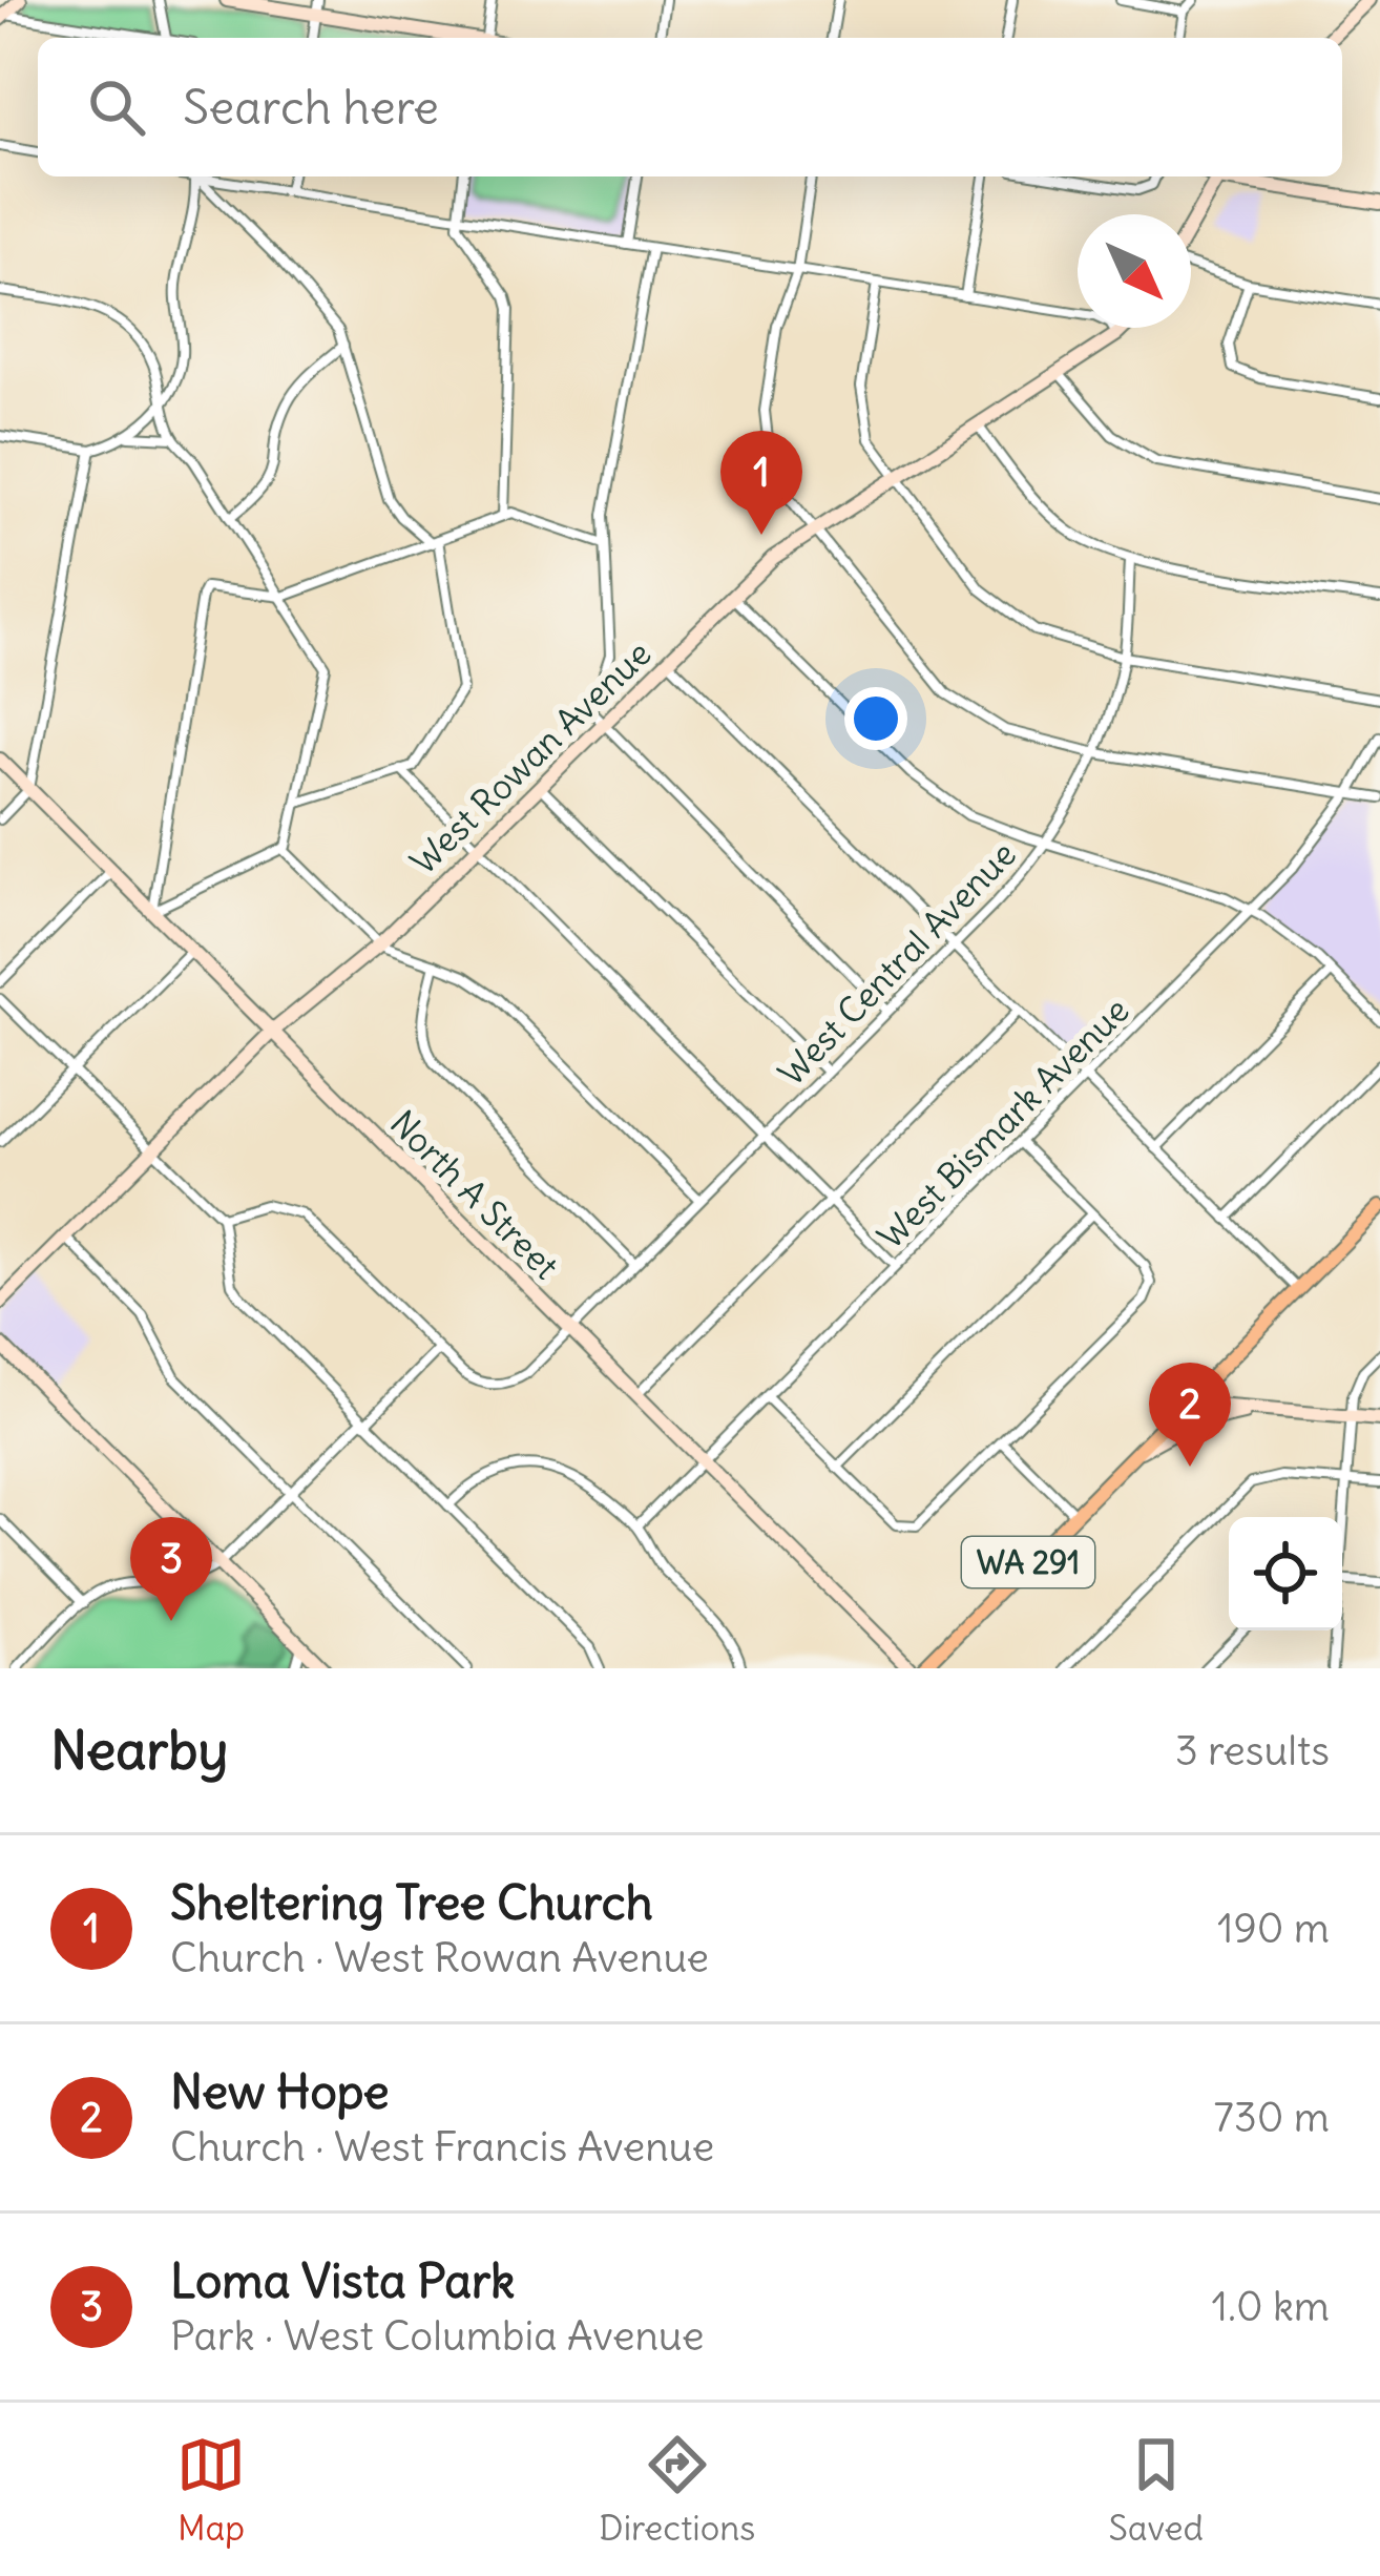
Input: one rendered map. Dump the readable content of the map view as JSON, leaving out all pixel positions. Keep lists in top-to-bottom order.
{
  "streets": {
    "main road": ["WA 291"],
    "street": [
      "West Rowan Avenue",
      "West Central Avenue",
      "West Bismark Avenue",
      "North A Street"
    ]
  },
  "crossings": [
    ["West Rowan Avenue", "North A Street"],
    ["West Central Avenue", "North A Street"],
    ["West Bismark Avenue", "North A Street"]
  ],
  "north": "bottom right",
  "page": {
    "search": "Search here",
    "pins": ["1", "2", "3"],
    "heading": ["Nearby", "3 results"],
    "list": [
      {
        "mark": "1",
        "name": "Sheltering Tree Church",
        "note": "Church · West Rowan Avenue",
        "value": "190 m"
      },
      {
        "mark": "2",
        "name": "New Hope",
        "note": "Church · West Francis Avenue",
        "value": "730 m"
      },
      {
        "mark": "3",
        "name": "Loma Vista Park",
        "note": "Park · West Columbia Avenue",
        "value": "1.0 km"
      }
    ],
    "nav": ["Map", "Directions", "Saved"]
  }
}
